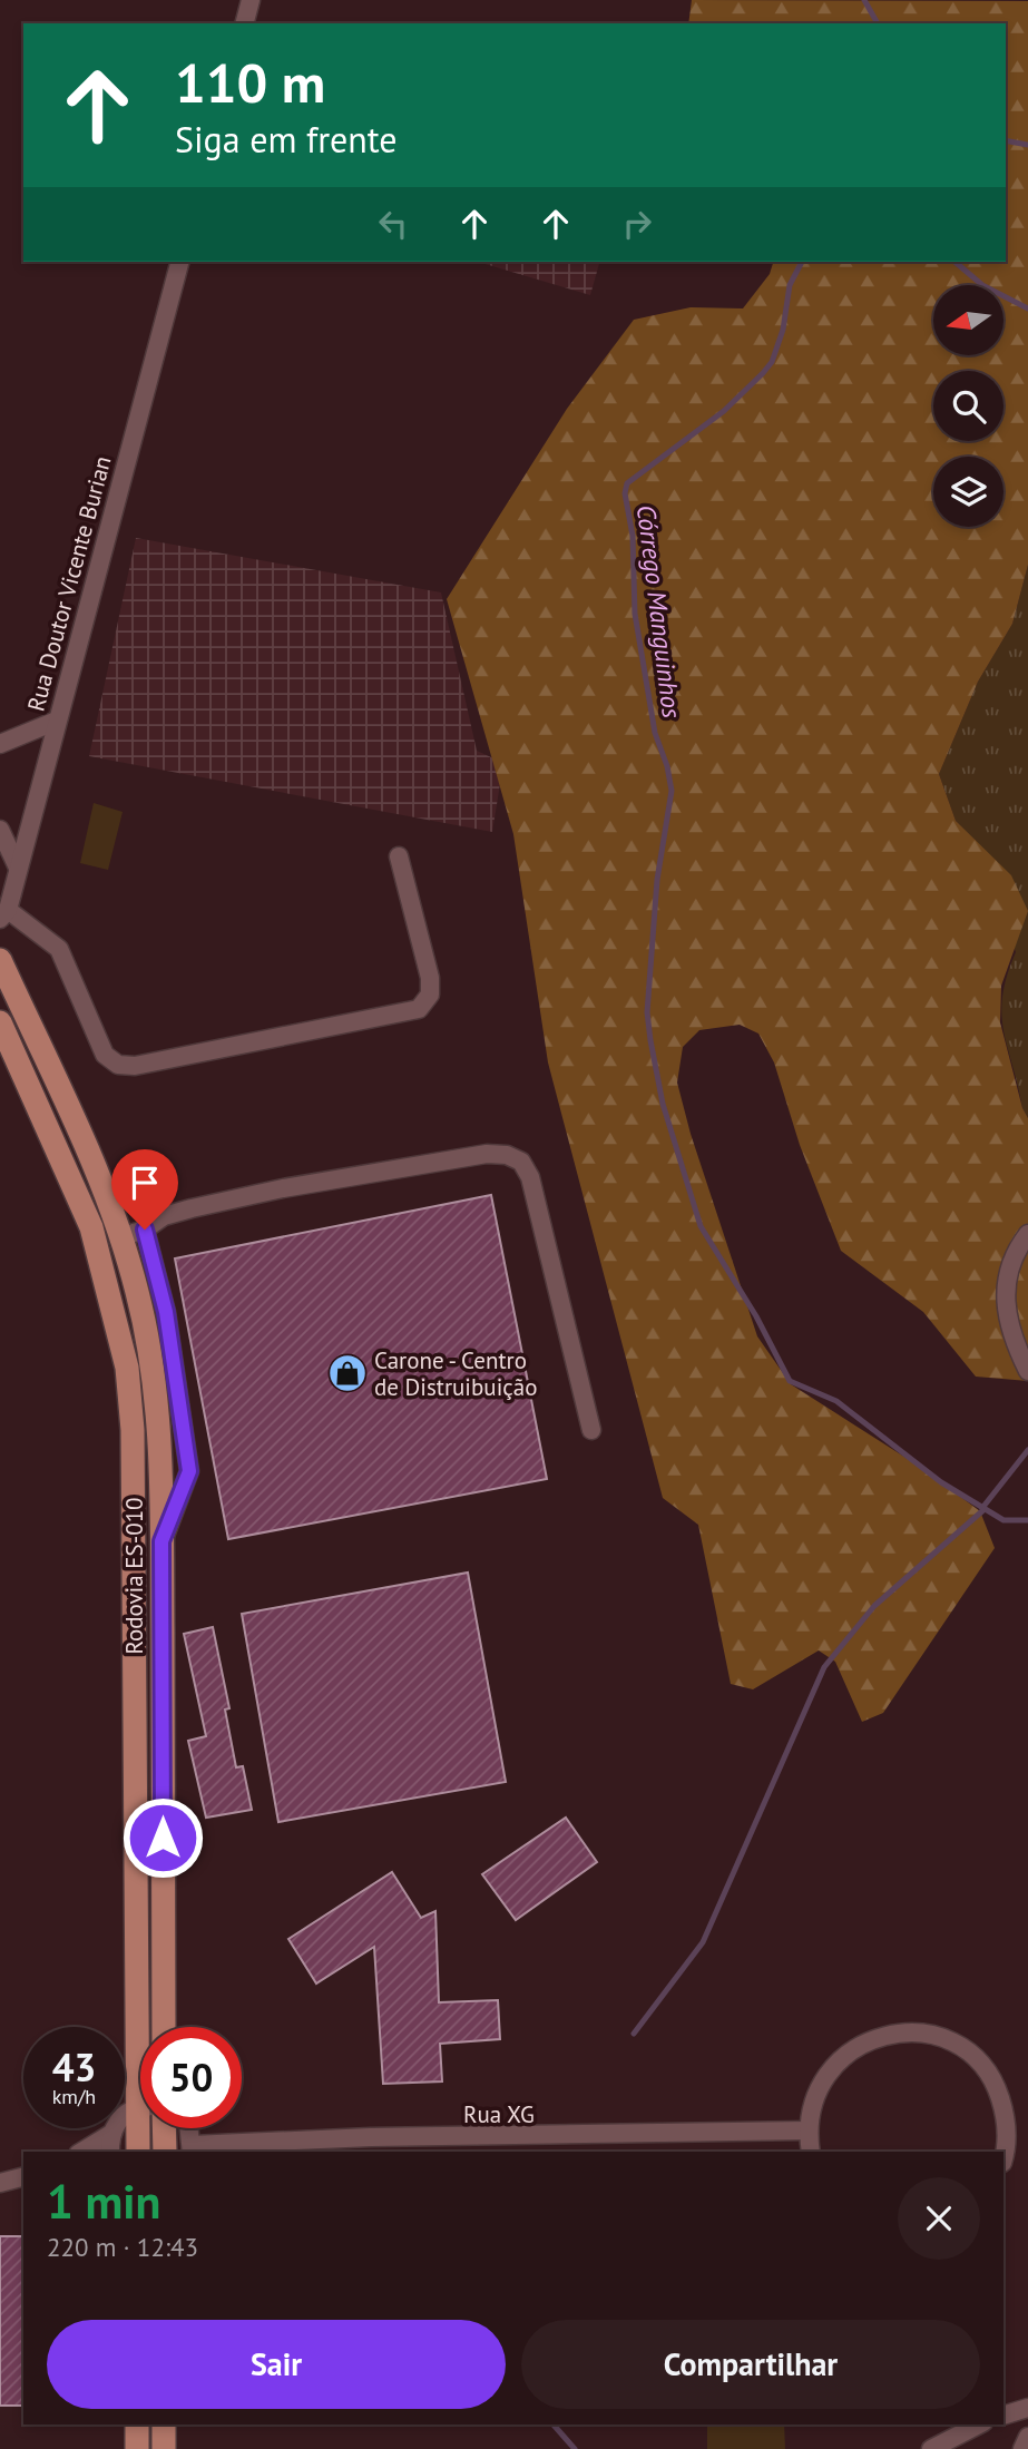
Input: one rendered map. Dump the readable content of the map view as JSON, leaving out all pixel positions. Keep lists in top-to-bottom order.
{
  "streets": {
    "main road": ["Rodovia ES-010"],
    "street": ["Rua Doutor Vicente Burian", "Rua XG"]
  },
  "water": ["Córrego Manguinhos"],
  "places": {
    "shop": ["Carone - Centro de Distruibuição"]
  },
  "north": "left",
  "page": {
    "turn": ["110 m", "Siga em frente"],
    "speed": "43 km/h",
    "limit": "50",
    "heading": ["1 min", "220 m · 12:43"],
    "buttons": ["Sair", "Compartilhar"]
  }
}
